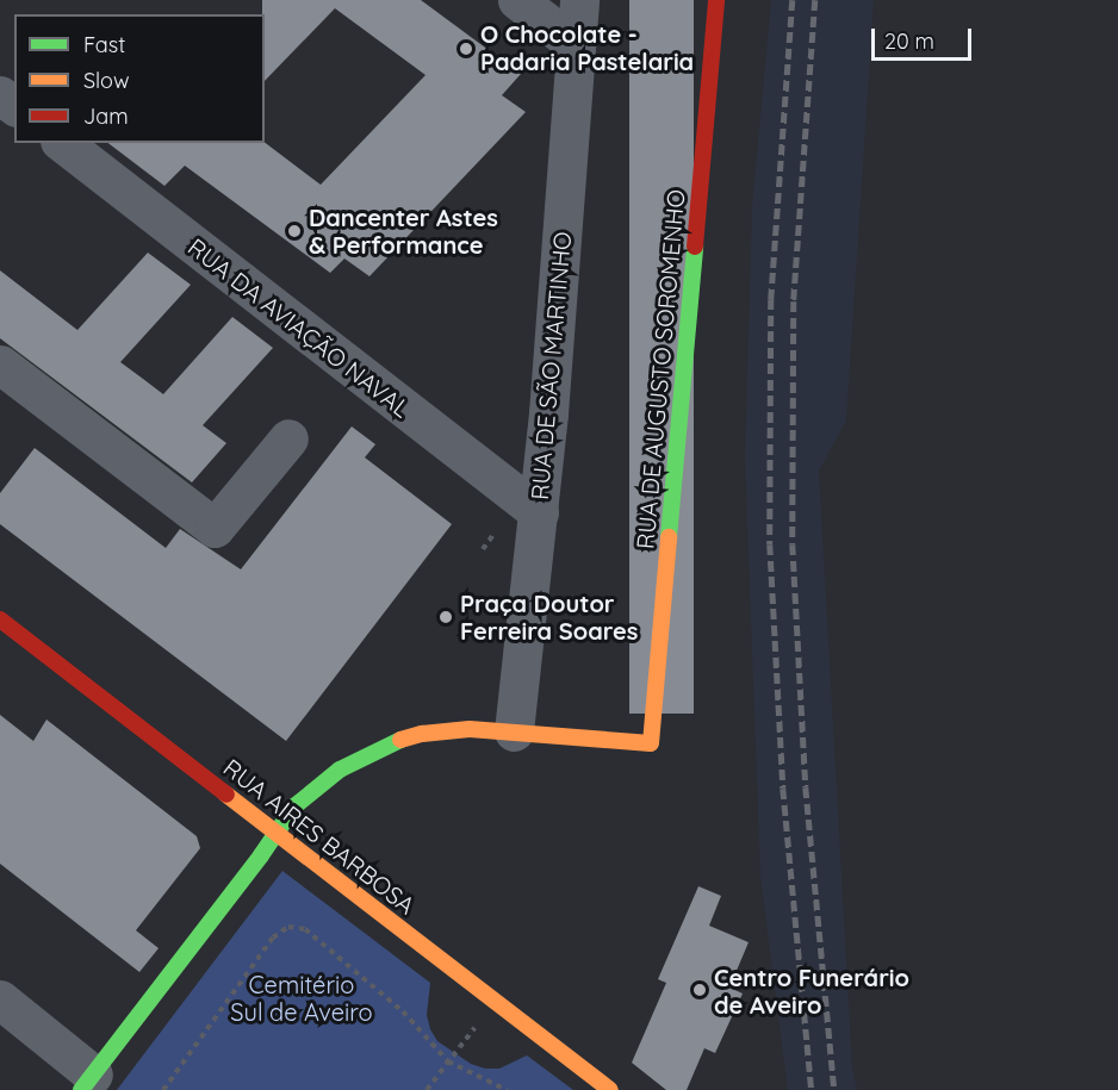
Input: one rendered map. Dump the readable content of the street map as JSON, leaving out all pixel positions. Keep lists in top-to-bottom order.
{
  "streets": {
    "street": [
      "RUA DA AVIAÇÃO NAVAL",
      "RUA DE SÃO MARTINHO",
      "RUA DE AUGUSTO SOROMENHO",
      "RUA AIRES BARBOSA"
    ]
  },
  "crossings": [
    ["RUA DA AVIAÇÃO NAVAL", "RUA DE SÃO MARTINHO"],
    ["RUA DE SÃO MARTINHO", "RUA DE AUGUSTO SOROMENHO"]
  ],
  "parks": ["Cemitério Sul de Aveiro"],
  "places": [
    "O Chocolate - Padaria Pastelaria",
    "Dancenter Astes & Performance",
    "Praça Doutor Ferreira Soares",
    "Centro Funerário de Aveiro"
  ],
  "legend": ["Fast", "Slow", "Jam"],
  "scale_bar": "20 m"
}
